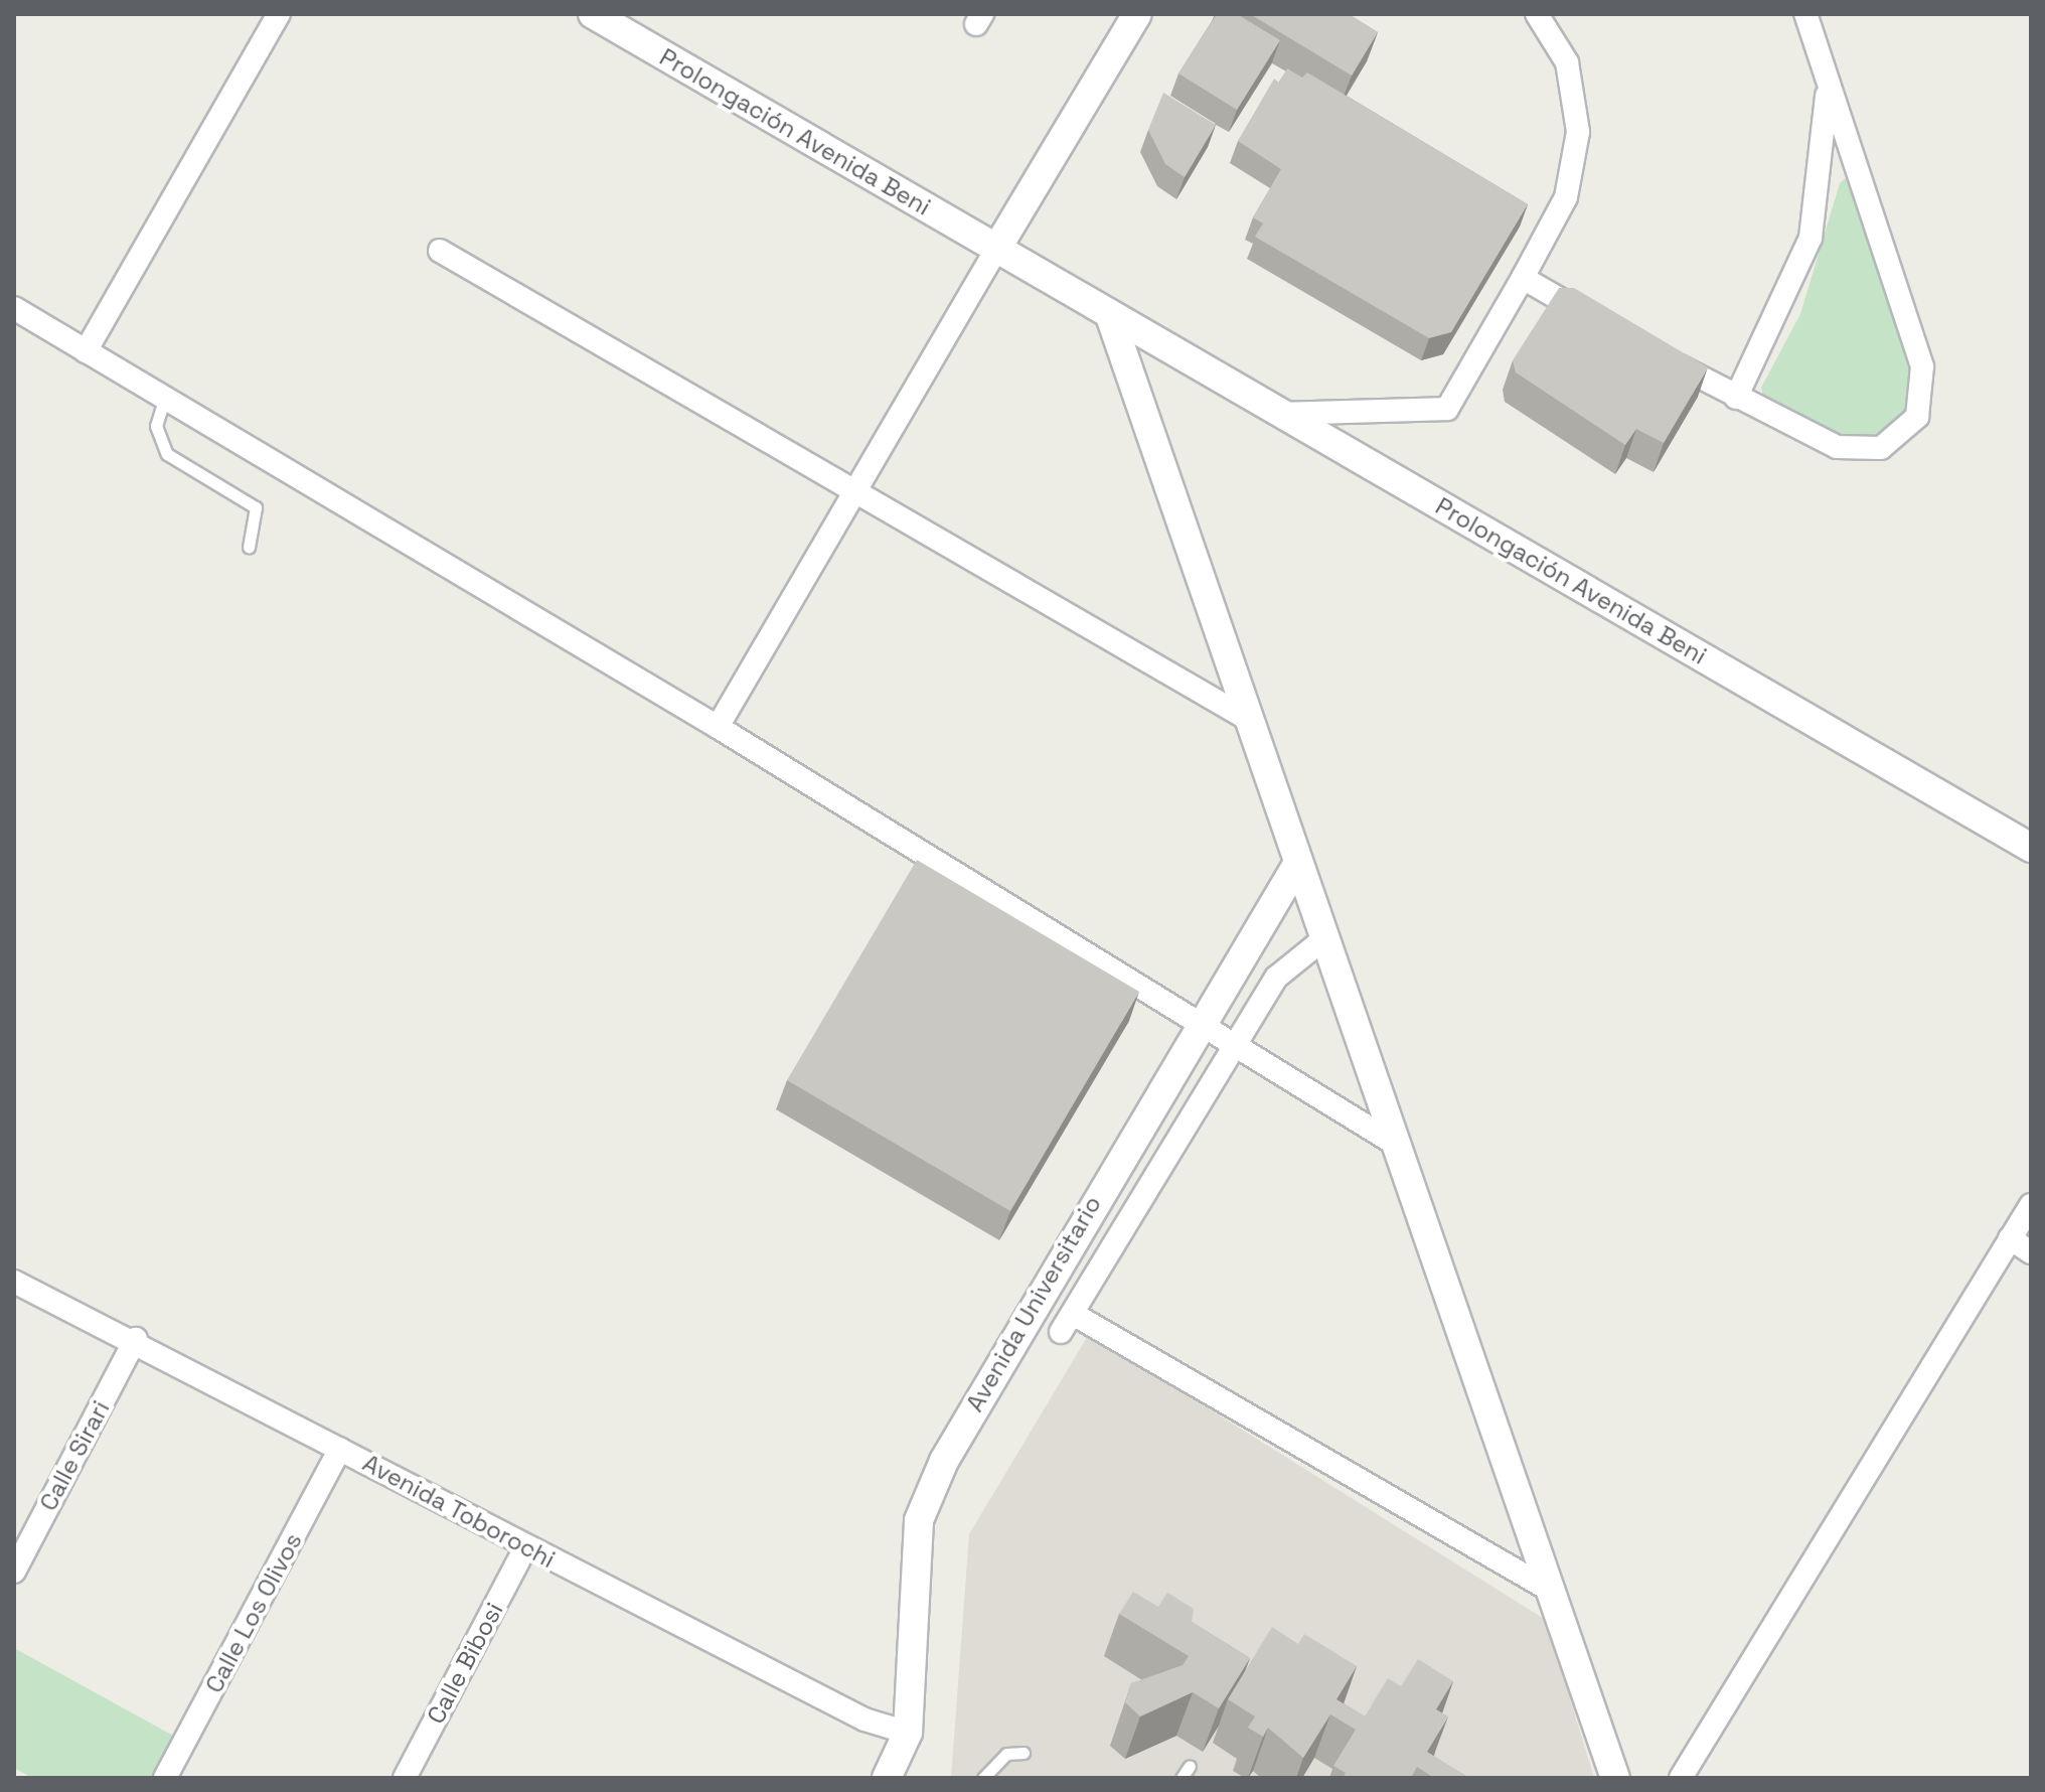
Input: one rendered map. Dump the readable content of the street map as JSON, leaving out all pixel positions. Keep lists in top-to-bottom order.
{
  "streets": {
    "street": [
      "Prolongación Avenida Beni",
      "Avenida Universitario",
      "Calle Sirari",
      "Avenida Toborochi",
      "Calle Los Olivos",
      "Calle Bibosi"
    ]
  },
  "crossings": [
    ["Avenida Universitario", "Avenida Toborochi"],
    ["Calle Sirari", "Avenida Toborochi"],
    ["Avenida Toborochi", "Calle Los Olivos"],
    ["Avenida Toborochi", "Calle Bibosi"]
  ]
}
